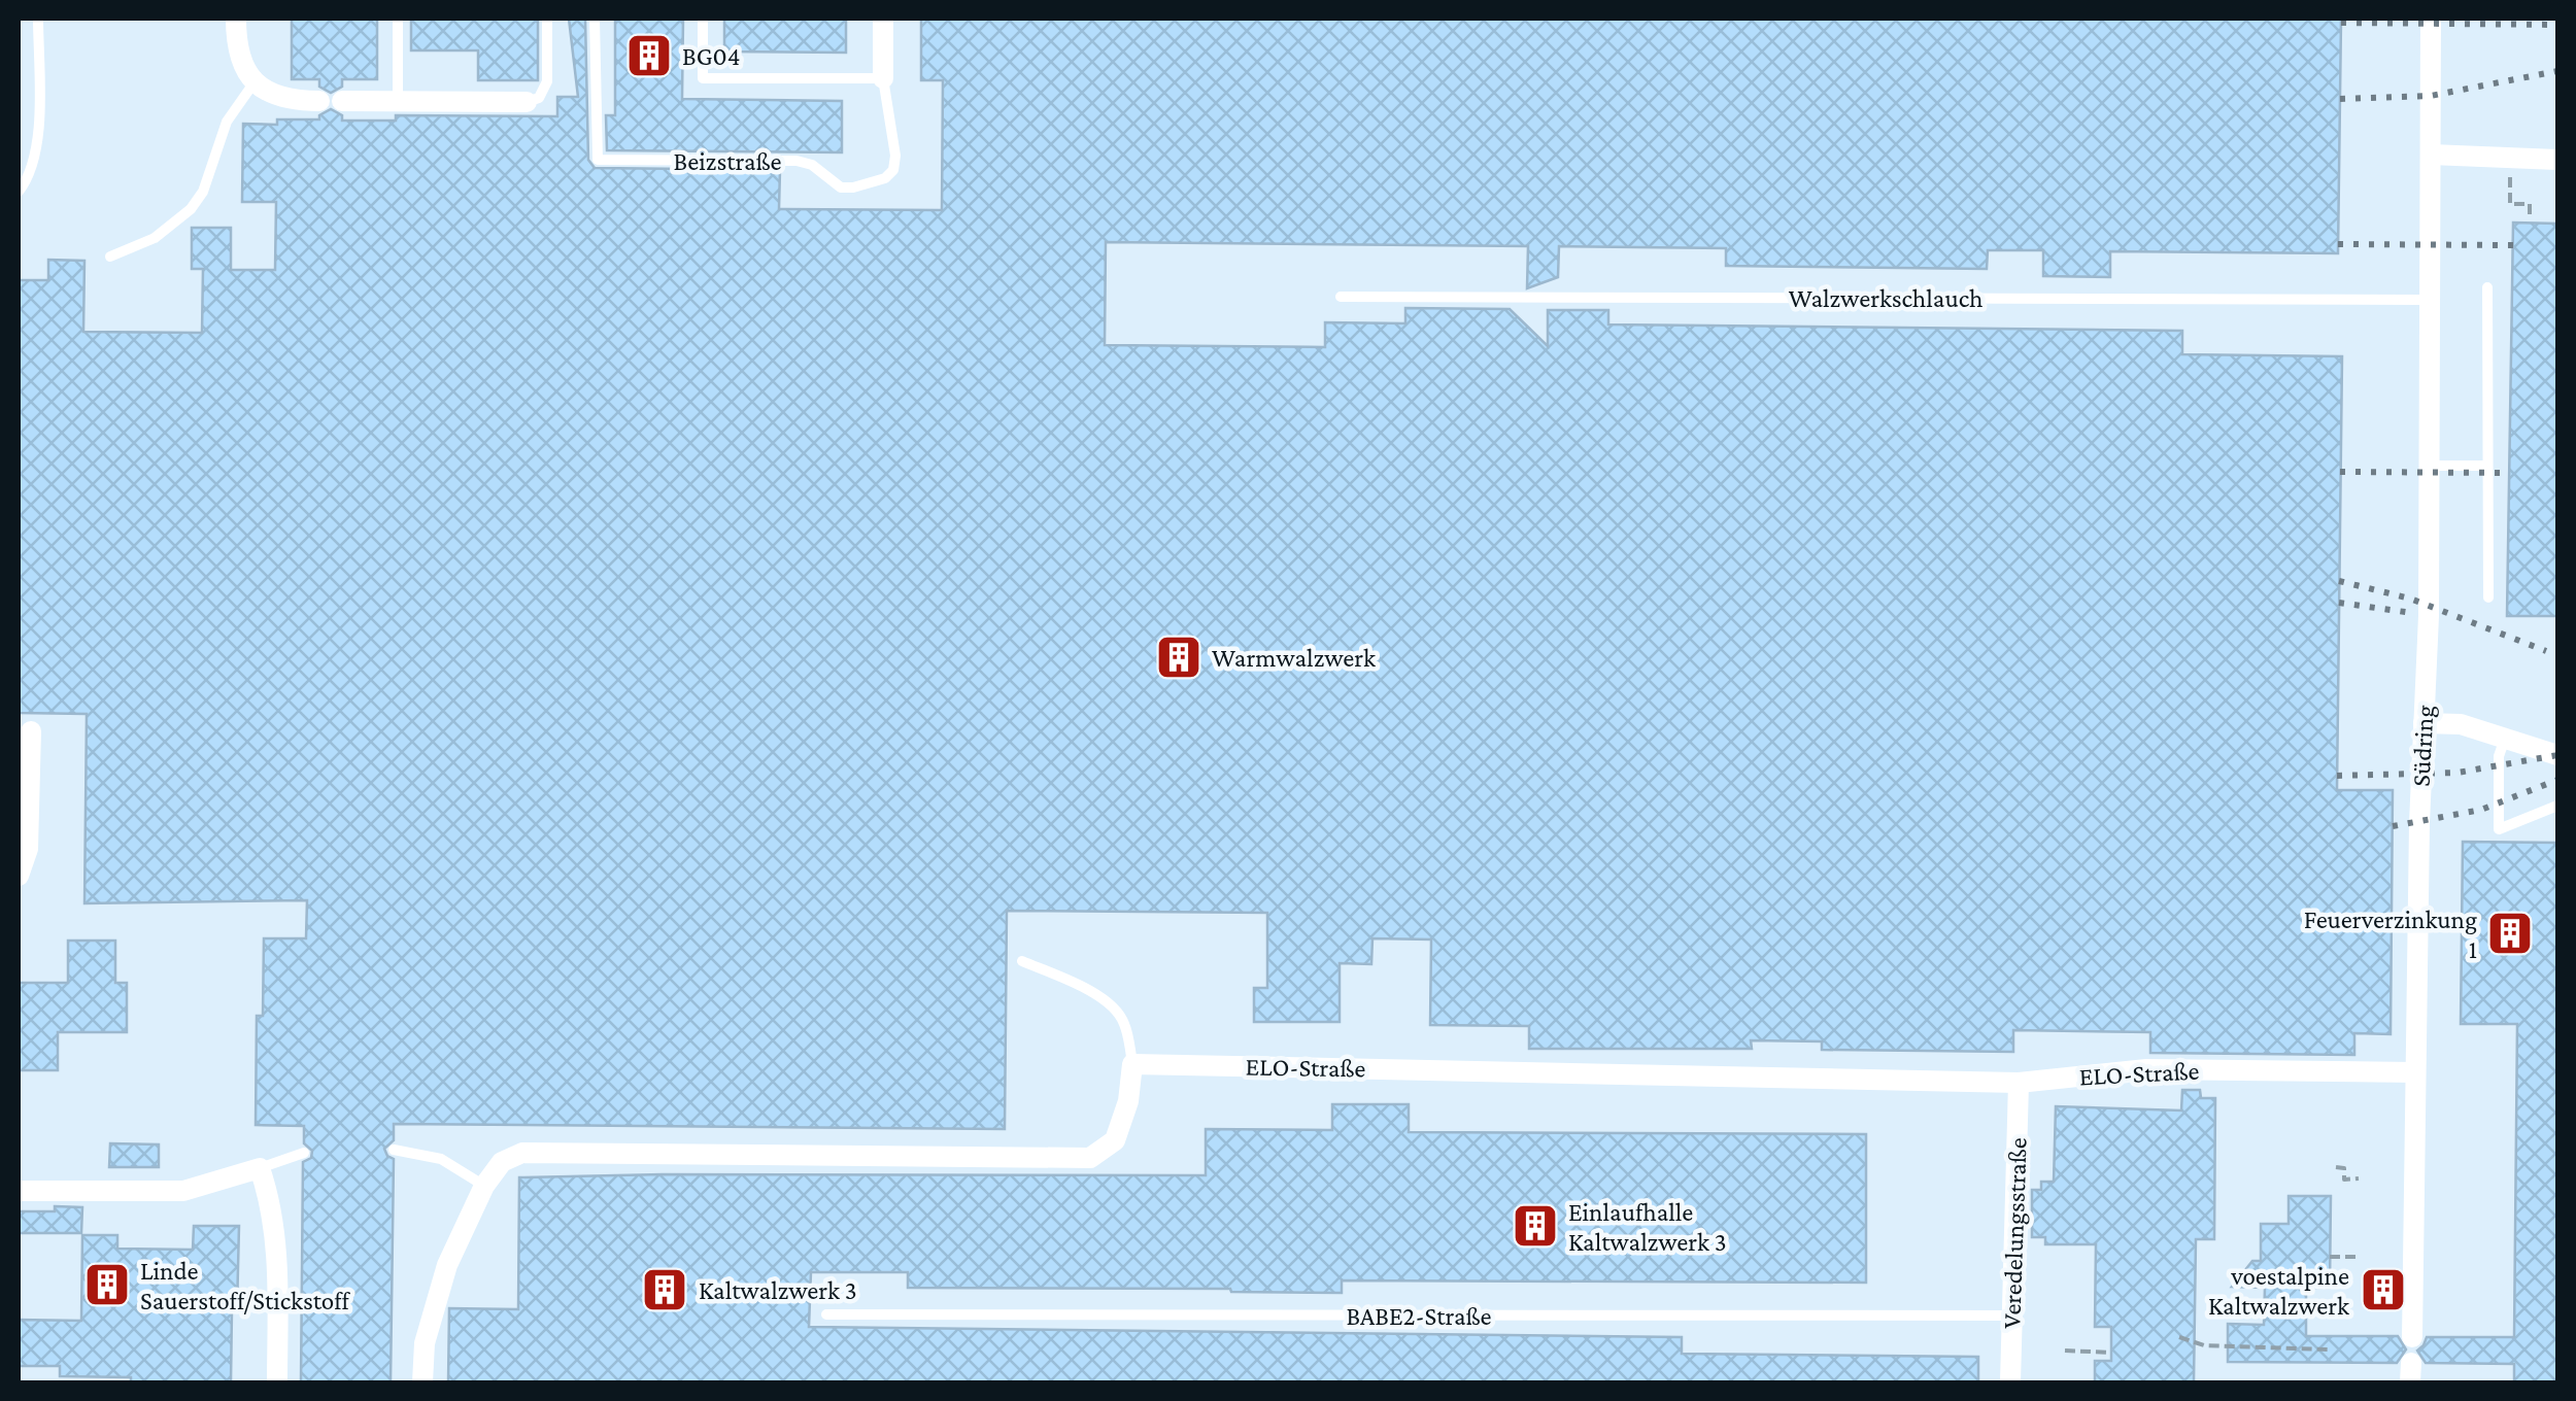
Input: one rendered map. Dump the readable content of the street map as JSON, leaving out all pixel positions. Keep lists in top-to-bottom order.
{
  "streets": {
    "street": [
      "Beizstraße",
      "Südring",
      "ELO-Straße",
      "Veredelungsstraße"
    ],
    "lane": ["Walzwerkschlauch", "BABE2-Straße"]
  },
  "crossings": [
    ["Walzwerkschlauch", "Südring"],
    ["Südring", "ELO-Straße"],
    ["ELO-Straße", "Veredelungsstraße"],
    ["Veredelungsstraße", "BABE2-Straße"]
  ],
  "places": {
    "building": [
      "BG04",
      "Warmwalzwerk",
      "Feuerverzinkung 1",
      "Einlaufhalle Kaltwalzwerk 3",
      "Linde Sauerstoff/Stickstoff",
      "Kaltwalzwerk 3",
      "voestalpine Kaltwalzwerk"
    ]
  }
}
